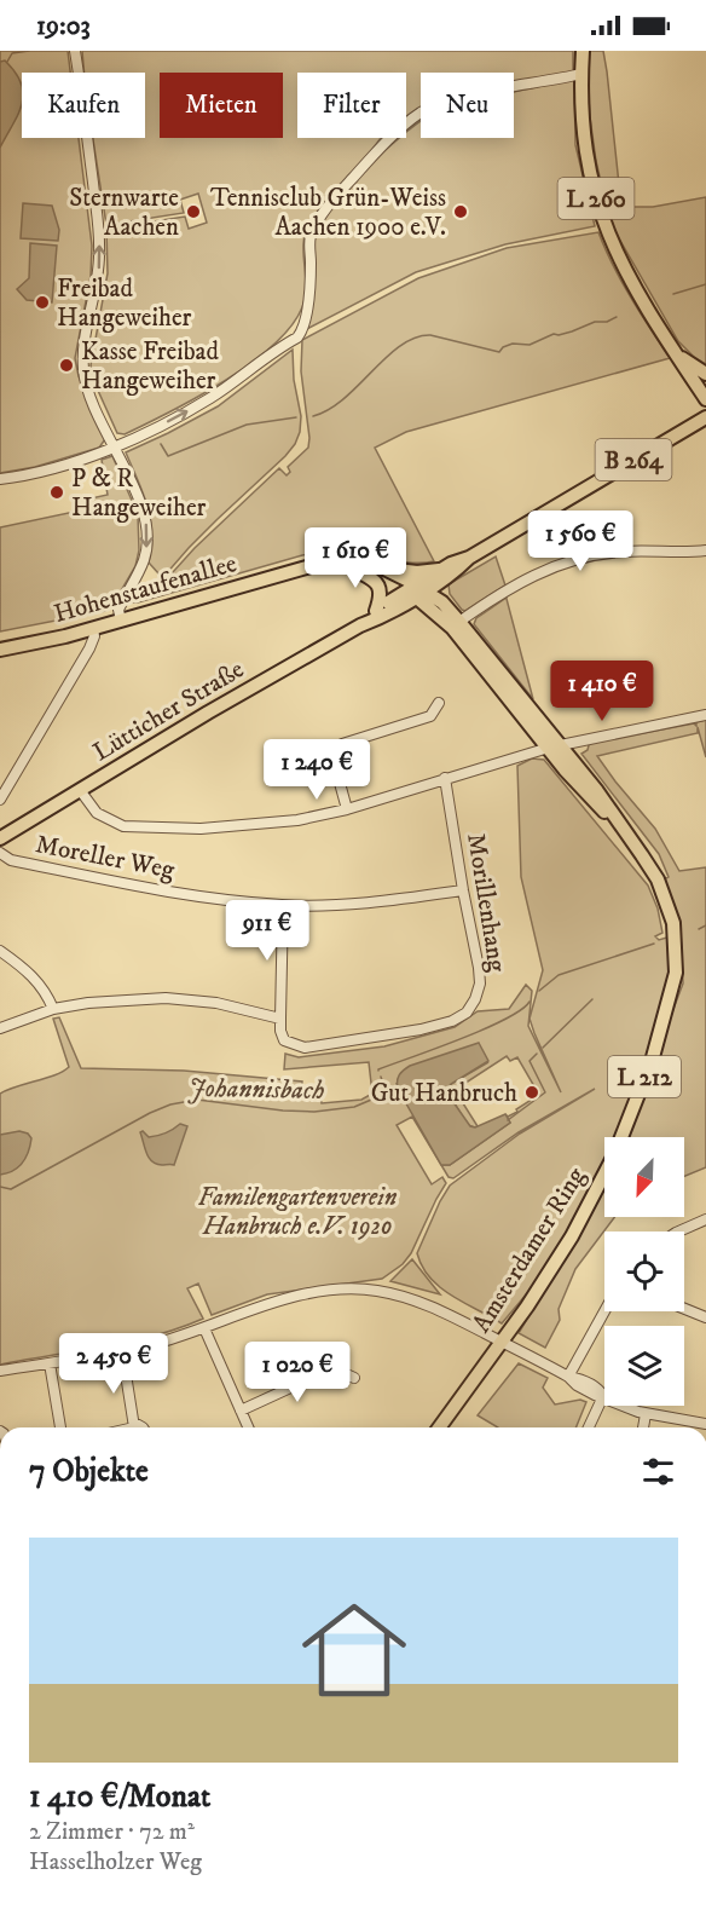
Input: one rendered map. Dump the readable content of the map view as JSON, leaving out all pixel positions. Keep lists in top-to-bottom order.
{
  "streets": {
    "main road": [
      "L 260",
      "B 264",
      "Hohenstaufenallee",
      "Lütticher Straße",
      "L 212",
      "Amsterdamer Ring"
    ],
    "street": ["Moreller Weg", "Morillenhang"]
  },
  "crossings": [
    ["Hohenstaufenallee", "Lütticher Straße"],
    ["Hohenstaufenallee", "Amsterdamer Ring"],
    ["Lütticher Straße", "Amsterdamer Ring"],
    ["Moreller Weg", "Morillenhang"]
  ],
  "water": ["Johannisbach"],
  "parks": ["Familengartenverein Hanbruch e.V. 1920"],
  "places": [
    "Sternwarte Aachen",
    "Tennisclub Grün-Weiss Aachen 1900 e.V.",
    "Freibad Hangeweiher",
    "Kasse Freibad Hangeweiher",
    "P & R Hangeweiher",
    "Gut Hanbruch"
  ],
  "north": "bottom left",
  "page": {
    "status": "19:03",
    "chip": [
      "Kaufen",
      "Mieten",
      "Filter",
      "Neu"
    ],
    "price": [
      "1 560 €",
      "1 610 €",
      "1 410 €",
      "1 240 €",
      "911 €",
      "2 450 €",
      "1 020 €"
    ],
    "heading": "7 Objekte",
    "list": [
      {
        "name": "1 410 €/Monat",
        "note": "2 Zimmer · 72 m² · Hasselholzer Weg"
      }
    ]
  }
}
